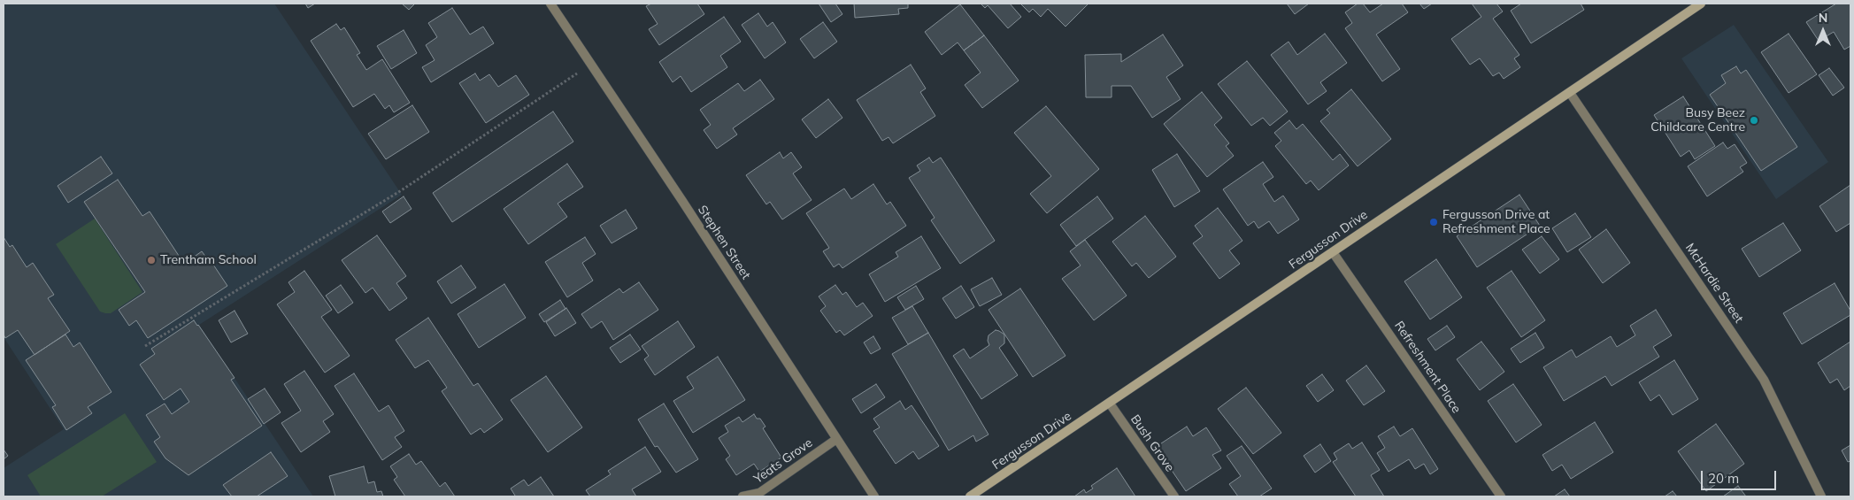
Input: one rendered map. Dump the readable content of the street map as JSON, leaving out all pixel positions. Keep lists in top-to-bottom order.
{
  "streets": {
    "main road": ["Fergusson Drive"],
    "street": [
      "Stephen Street",
      "McHardie Street",
      "Refreshment Place",
      "Bush Grove",
      "Yeats Grove"
    ]
  },
  "crossings": [
    ["Fergusson Drive", "McHardie Street"],
    ["Fergusson Drive", "Refreshment Place"],
    ["Fergusson Drive", "Bush Grove"],
    ["Stephen Street", "Yeats Grove"]
  ],
  "places": ["Busy Beez Childcare Centre", "Fergusson Drive at Refreshment Place", "Trentham School"],
  "scale_bar": "20 m",
  "north": "top"
}
